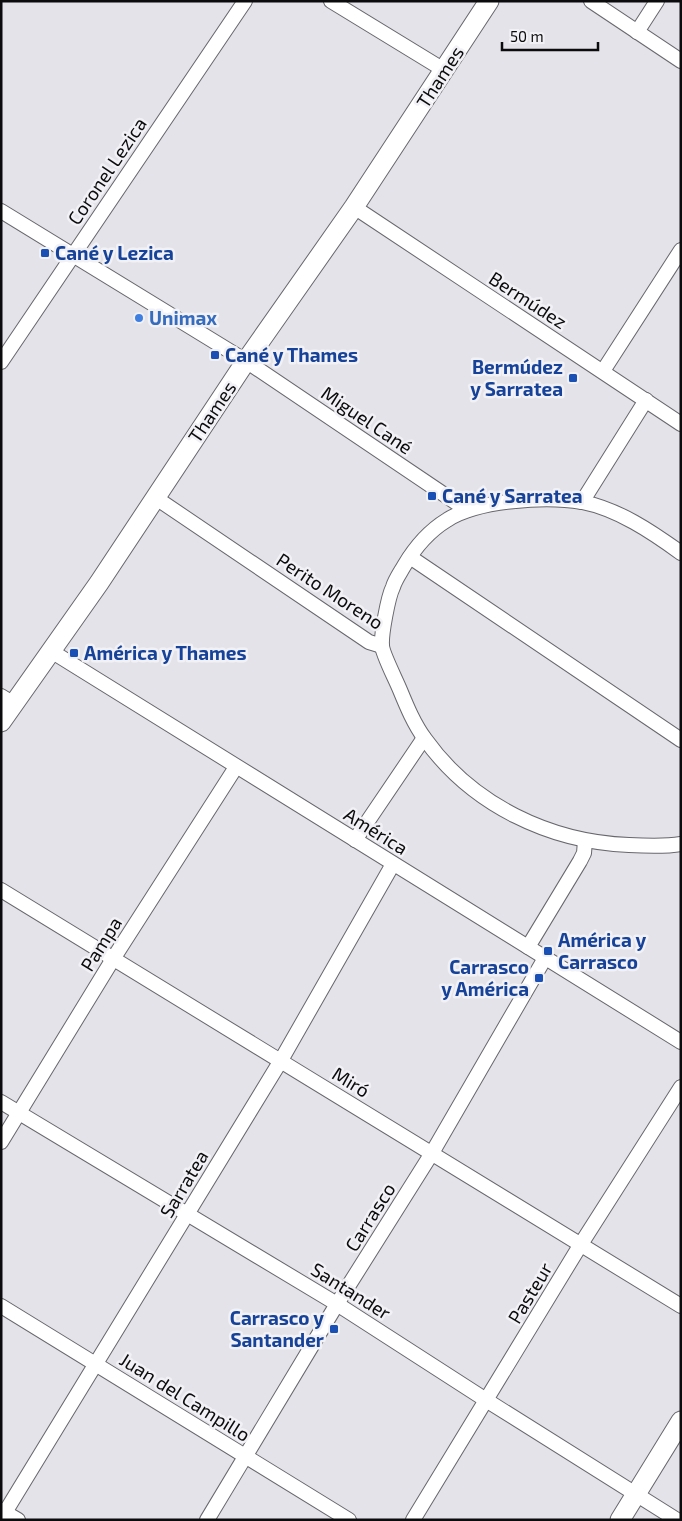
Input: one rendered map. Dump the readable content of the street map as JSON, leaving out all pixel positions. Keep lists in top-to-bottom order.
{
  "streets": {
    "street": [
      "Thames",
      "Coronel Lezica",
      "Bermúdez",
      "Miguel Cané",
      "Perito Moreno",
      "América",
      "Pampa",
      "Miró",
      "Sarratea",
      "Carrasco",
      "Santander",
      "Pasteur",
      "Juan del Campillo"
    ]
  },
  "crossings": [
    ["Thames", "Bermúdez"],
    ["Thames", "Miguel Cané"],
    ["Thames", "Perito Moreno"],
    ["Thames", "América"],
    ["Coronel Lezica", "Miguel Cané"],
    ["América", "Pampa"],
    ["América", "Sarratea"],
    ["América", "Carrasco"],
    ["Pampa", "Miró"],
    ["Pampa", "Santander"],
    ["Miró", "Sarratea"],
    ["Miró", "Carrasco"],
    ["Miró", "Pasteur"],
    ["Sarratea", "Santander"],
    ["Sarratea", "Juan del Campillo"],
    ["Carrasco", "Santander"],
    ["Carrasco", "Juan del Campillo"],
    ["Santander", "Pasteur"]
  ],
  "places": {
    "transit": [
      "Cané y Lezica",
      "Cané y Thames",
      "Bermúdez y Sarratea",
      "Cané y Sarratea",
      "América y Thames",
      "América y Carrasco",
      "Carrasco y América",
      "Carrasco y Santander"
    ],
    "other": ["Unimax"]
  },
  "scale_bar": "50 m"
}
